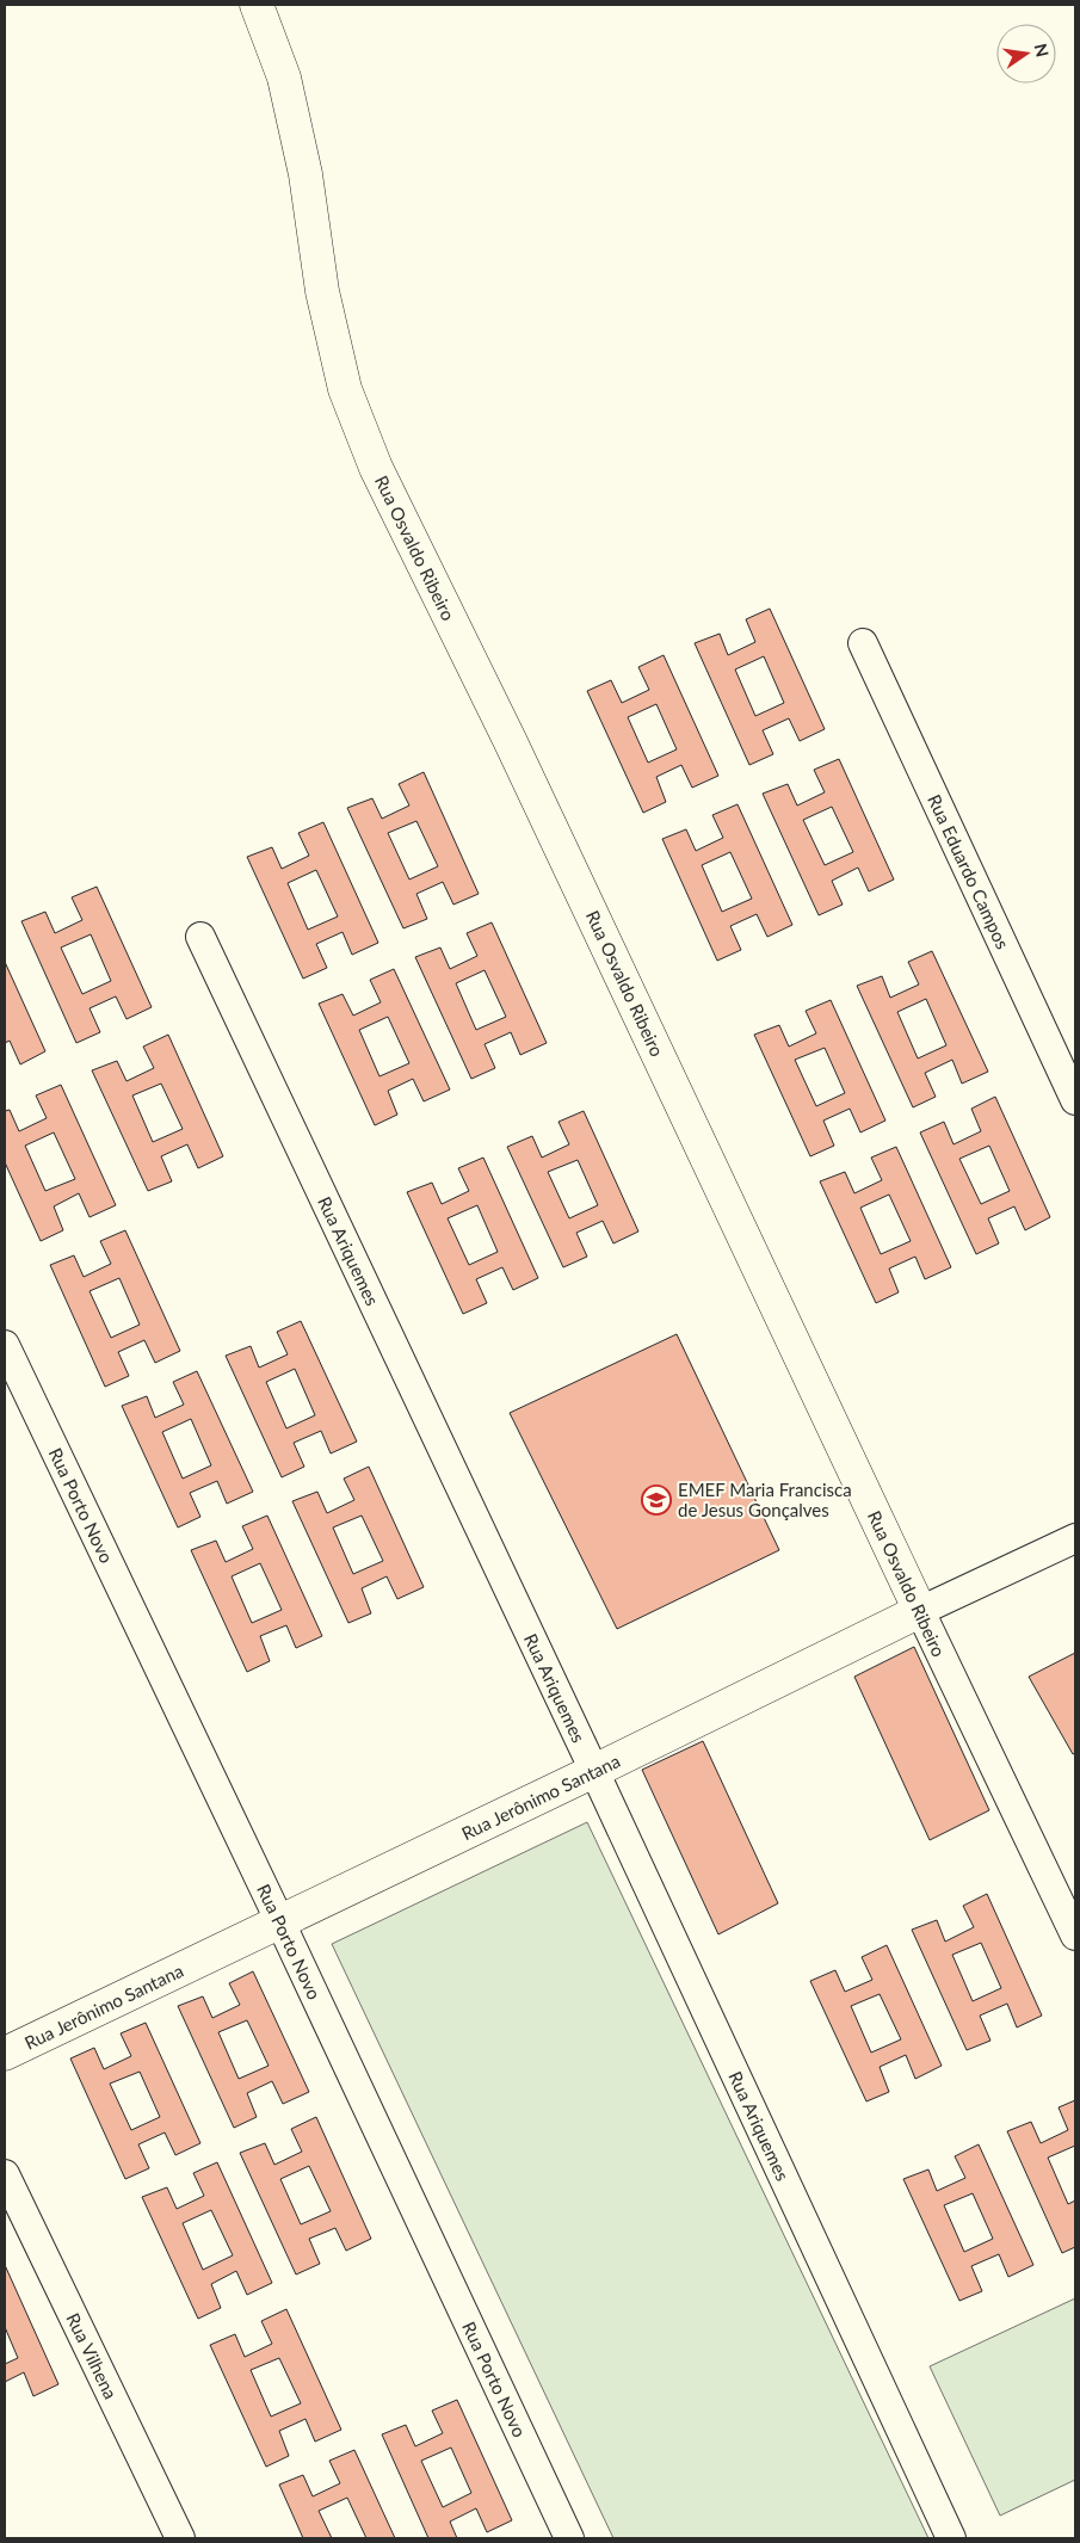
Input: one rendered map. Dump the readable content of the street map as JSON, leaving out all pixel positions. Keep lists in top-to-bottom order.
{
  "streets": {
    "street": [
      "Rua Osvaldo Ribeiro",
      "Rua Eduardo Campos",
      "Rua Ariquemes",
      "Rua Porto Novo",
      "Rua Jerônimo Santana",
      "Rua Vilhena"
    ]
  },
  "crossings": [
    ["Rua Osvaldo Ribeiro", "Rua Jerônimo Santana"],
    ["Rua Ariquemes", "Rua Jerônimo Santana"],
    ["Rua Porto Novo", "Rua Jerônimo Santana"]
  ],
  "places": {
    "school or university": ["EMEF Maria Francisca de Jesus Gonçalves"]
  },
  "north": "right"
}
